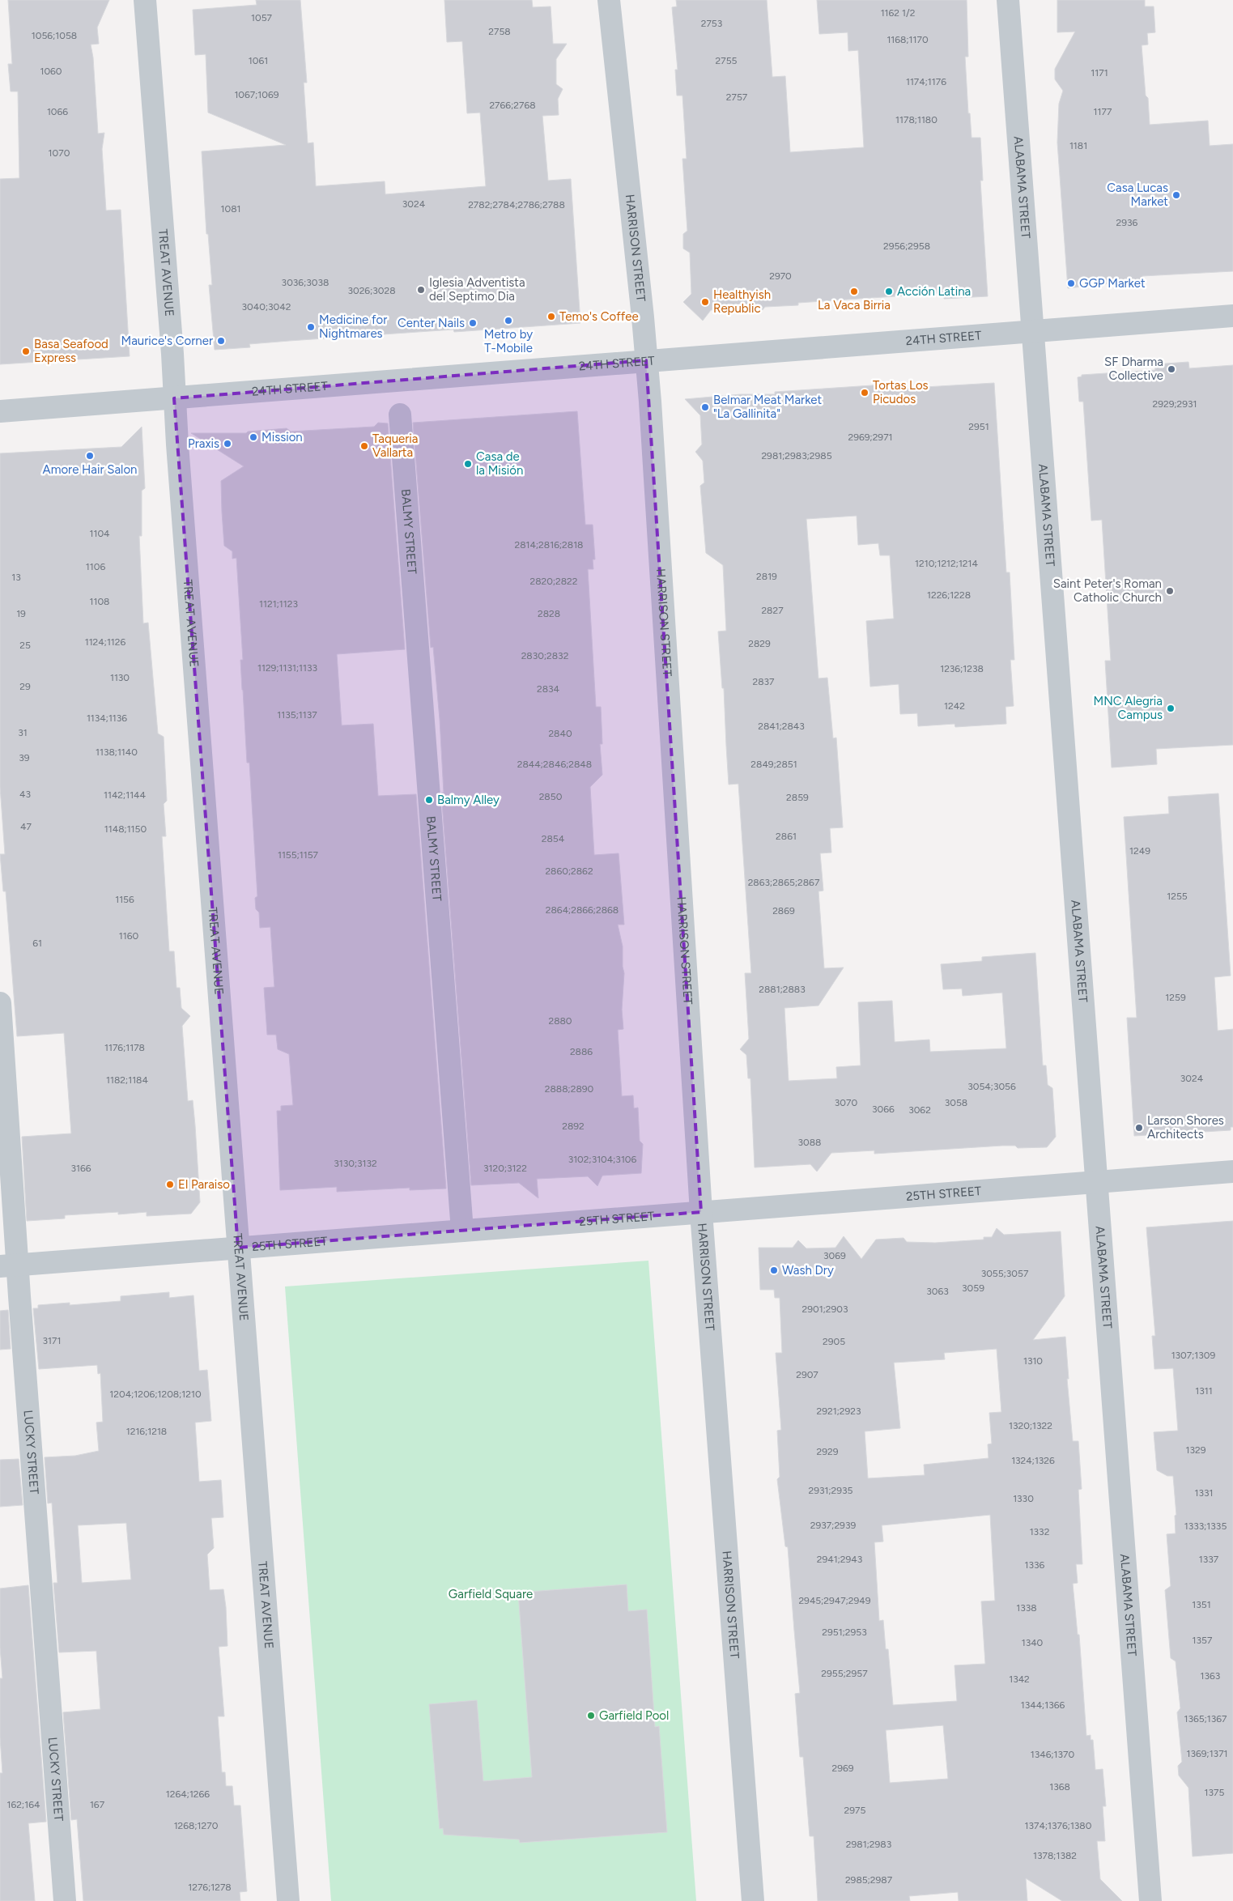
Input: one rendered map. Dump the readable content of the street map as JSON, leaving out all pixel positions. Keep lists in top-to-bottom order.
{
  "streets": {
    "street": [
      "ALABAMA STREET",
      "HARRISON STREET",
      "TREAT AVENUE",
      "24TH STREET",
      "BALMY STREET",
      "25TH STREET",
      "LUCKY STREET"
    ]
  },
  "crossings": [
    ["ALABAMA STREET", "24TH STREET"],
    ["ALABAMA STREET", "25TH STREET"],
    ["HARRISON STREET", "24TH STREET"],
    ["HARRISON STREET", "25TH STREET"],
    ["TREAT AVENUE", "24TH STREET"],
    ["TREAT AVENUE", "25TH STREET"],
    ["BALMY STREET", "25TH STREET"],
    ["25TH STREET", "LUCKY STREET"]
  ],
  "parks": ["Garfield Square"],
  "places": [
    "Casa Lucas Market",
    "GGP Market",
    "Iglesia Adventista del Septimo Dia",
    "La Vaca Birria",
    "Acción Latina",
    "Healthyish Republic",
    "Temo's Coffee",
    "Metro by T-Mobile",
    "Center Nails",
    "Medicine for Nightmares",
    "Maurice's Corner",
    "Basa Seafood Express",
    "SF Dharma Collective",
    "Tortas Los Picudos",
    "Belmar Meat Market \"La Gallinita\"",
    "Mission",
    "Praxis",
    "Taqueria Vallarta",
    "Amore Hair Salon",
    "Casa de la Misión",
    "Saint Peter's Roman Catholic Church",
    "MNC Alegria Campus",
    "Balmy Alley",
    "Larson Shores Architects",
    "El Paraiso",
    "Wash Dry",
    "Garfield Pool"
  ],
  "house_numbers": [
    "1162 1/2",
    "1057",
    "2753",
    "2758",
    "1056;1058",
    "1168;1170",
    "1061",
    "2755",
    "1060",
    "1171",
    "1174;1176",
    "1067;1069",
    "2757",
    "2766;2768",
    "1066",
    "1177",
    "1178;1180",
    "1181",
    "1070",
    "3024",
    "2782;2784;2786;2788",
    "1081",
    "2936",
    "2956;2958",
    "2970",
    "3036;3038",
    "3026;3028",
    "3040;3042",
    "2929;2931",
    "2951",
    "2969;2971",
    "2981;2983;2985",
    "1104",
    "2814;2816;2818",
    "1210;1212;1214",
    "1106",
    "2819",
    "13",
    "2820;2822",
    "1226;1228",
    "1108",
    "1121;1123",
    "2827",
    "19",
    "2828",
    "1124;1126",
    "2829",
    "25",
    "2830;2832",
    "1129;1131;1133",
    "1236;1238",
    "1130",
    "2837",
    "29",
    "2834",
    "1242",
    "1135;1137",
    "1134;1136",
    "2841;2843",
    "31",
    "2840",
    "1138;1140",
    "39",
    "2844;2846;2848",
    "2849;2851",
    "43",
    "1142;1144",
    "2850",
    "2859",
    "47",
    "1148;1150",
    "2861",
    "2854",
    "1249",
    "1155;1157",
    "2860;2862",
    "2863;2865;2867",
    "1255",
    "1156",
    "2864;2866;2868",
    "2869",
    "1160",
    "61",
    "2881;2883",
    "1259",
    "2880",
    "1176;1178",
    "2886",
    "3024",
    "1182;1184",
    "3054;3056",
    "2888;2890",
    "3070",
    "3058",
    "3066",
    "3062",
    "2892",
    "3088",
    "3102;3104;3106",
    "3130;3132",
    "3166",
    "3120;3122",
    "3069",
    "3055;3057",
    "3059",
    "3063",
    "2901;2903",
    "3171",
    "2905",
    "1307;1309",
    "1310",
    "2907",
    "1311",
    "1204;1206;1208;1210",
    "2921;2923",
    "1320;1322",
    "1216;1218",
    "1329",
    "2929",
    "1324;1326",
    "2931;2935",
    "1331",
    "1330",
    "2937;2939",
    "1333;1335",
    "1332",
    "2941;2943",
    "1337",
    "1336",
    "2945;2947;2949",
    "1351",
    "1338",
    "2951;2953",
    "1357",
    "1340",
    "2955;2957",
    "1363",
    "1342",
    "1344;1366",
    "1365;1367",
    "1369;1371",
    "1346;1370",
    "2969",
    "1368",
    "1375",
    "1264;1266",
    "162;164",
    "167",
    "2975",
    "1268;1270",
    "1374;1376;1380",
    "2981;2983",
    "1378;1382",
    "2985;2987",
    "1276;1278"
  ]
}
